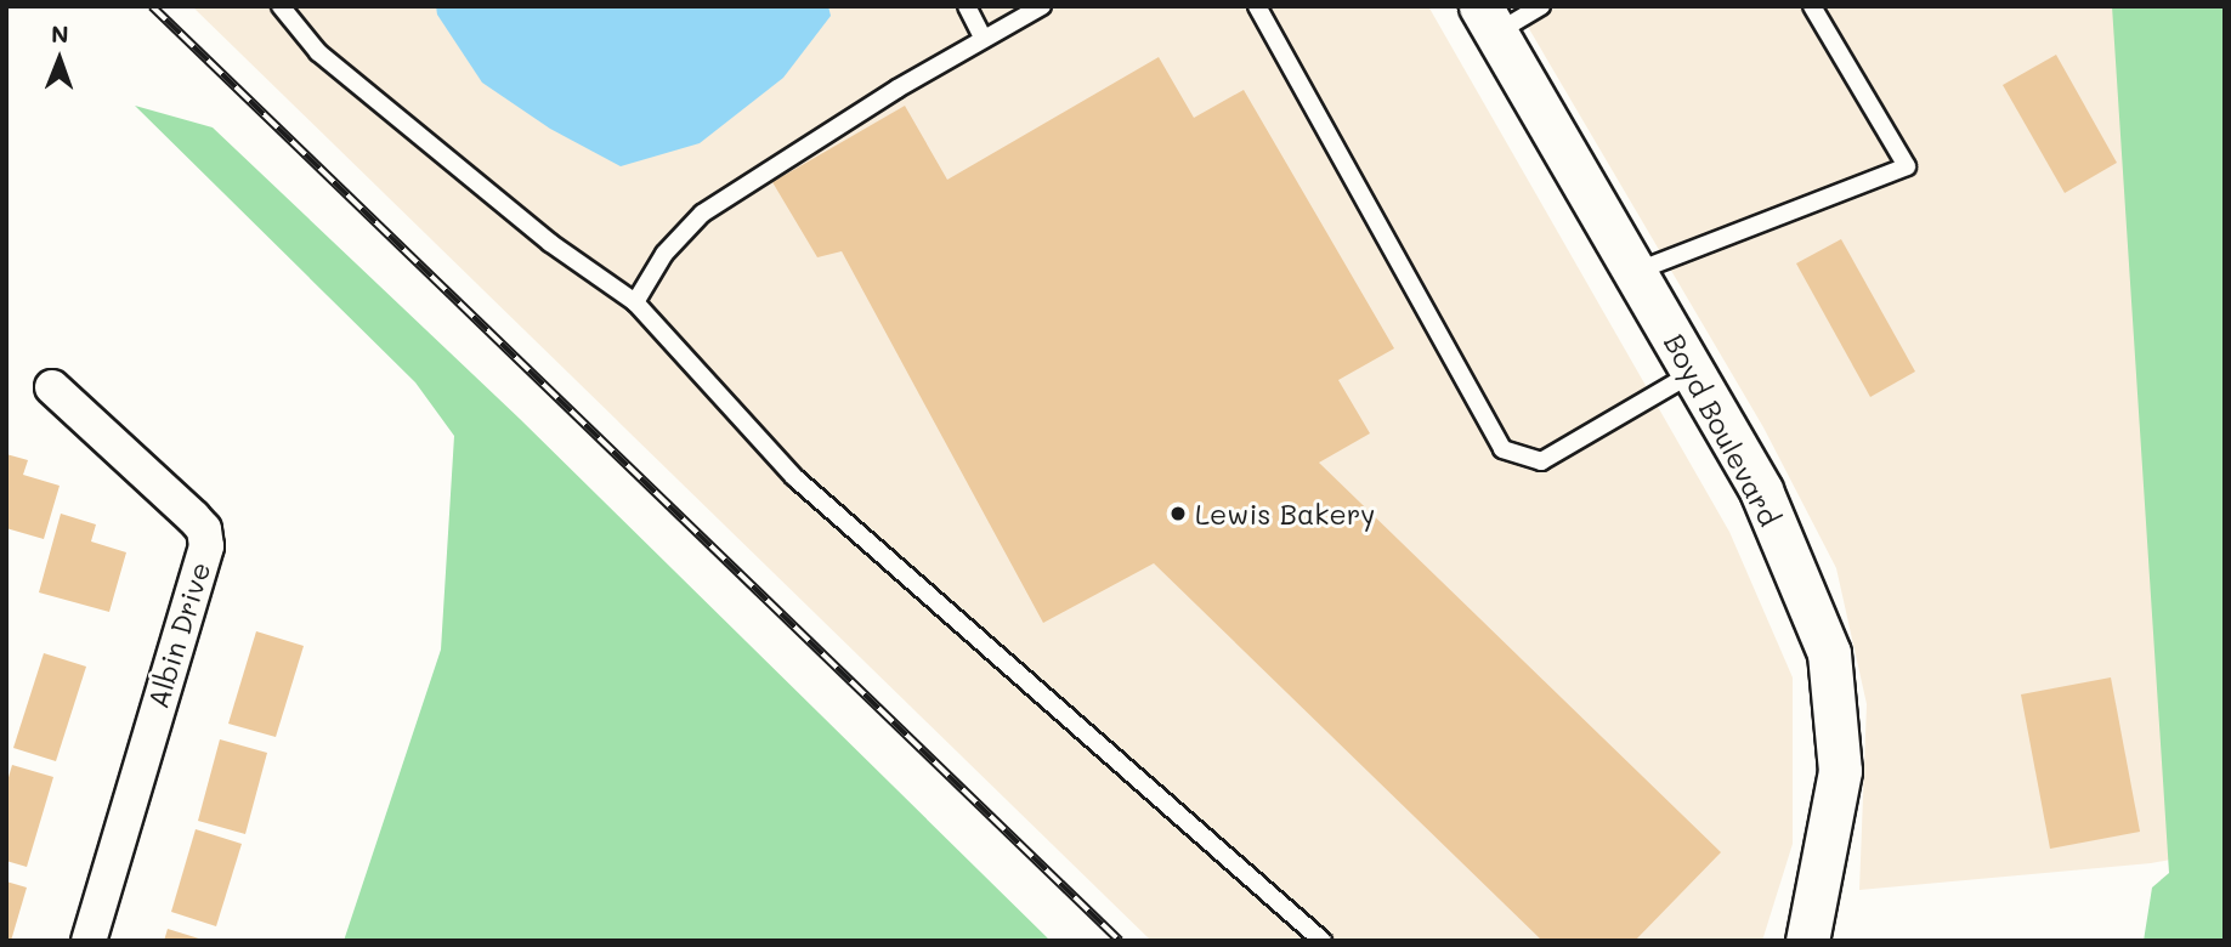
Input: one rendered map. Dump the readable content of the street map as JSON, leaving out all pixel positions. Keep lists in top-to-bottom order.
{
  "streets": {
    "street": ["Boyd Boulevard", "Albin Drive"]
  },
  "places": ["Lewis Bakery"],
  "north": "top"
}
